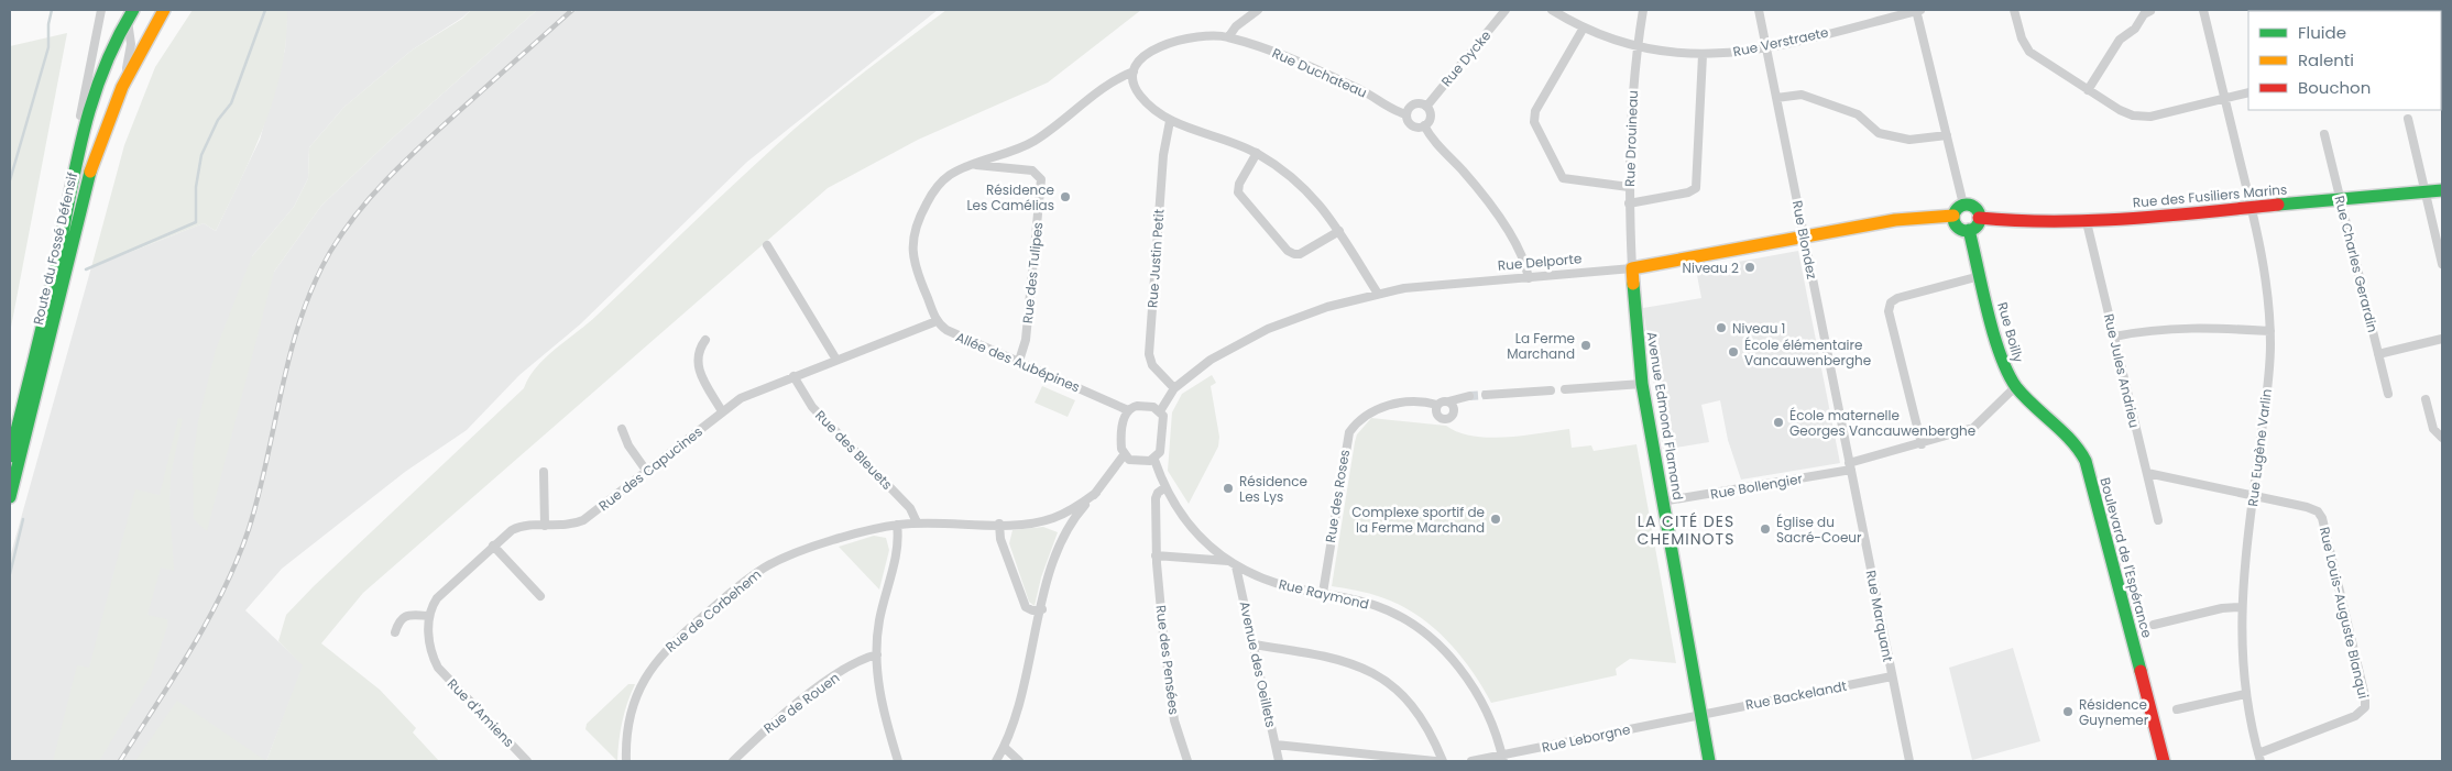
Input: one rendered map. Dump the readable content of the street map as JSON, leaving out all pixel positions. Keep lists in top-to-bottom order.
{
  "streets": {
    "street": [
      "Rue Verstraete",
      "Rue Dycke",
      "Rue Duchateau",
      "Rue Drouineau",
      "Rue des Fusiliers Marins",
      "Rue Blondez",
      "Route du Fossé Défensif",
      "Rue Justin Petit",
      "Rue Delporte",
      "Rue Charles Gerardin",
      "Rue des Tulipes",
      "Rue Boilly",
      "Allée des Aubépines",
      "Rue Jules Andrieu",
      "Avenue Edmond Flamand",
      "Rue Eugène Varlin",
      "Rue des Bleuets",
      "Rue des Capucines",
      "Rue Bollengier",
      "Rue des Roses",
      "Boulevard de l'Espérance",
      "Rue Raymond",
      "Rue de Corbehem",
      "Rue Louis-Auguste Blanqui",
      "Rue Marquant",
      "Rue des Pensées",
      "Avenue des Oeillets",
      "Rue Backelandt",
      "Rue de Rouen",
      "Rue d'Amiens",
      "Rue Leborgne"
    ]
  },
  "crossings": [
    ["Rue Verstraete", "Rue Drouineau"],
    ["Rue Verstraete", "Rue Blondez"],
    ["Rue Dycke", "Rue Duchateau"],
    ["Rue Drouineau", "Rue Delporte"],
    ["Rue Drouineau", "Avenue Edmond Flamand"],
    ["Rue des Fusiliers Marins", "Rue Delporte"],
    ["Rue des Fusiliers Marins", "Rue Charles Gerardin"],
    ["Rue des Fusiliers Marins", "Rue Boilly"],
    ["Rue des Fusiliers Marins", "Rue Jules Andrieu"],
    ["Rue des Fusiliers Marins", "Rue Eugène Varlin"],
    ["Rue Blondez", "Rue Delporte"],
    ["Rue Blondez", "Rue Bollengier"],
    ["Rue Blondez", "Rue Marquant"],
    ["Rue Justin Petit", "Rue Delporte"],
    ["Rue Delporte", "Rue Boilly"],
    ["Rue Delporte", "Allée des Aubépines"],
    ["Rue Delporte", "Avenue Edmond Flamand"],
    ["Rue Delporte", "Rue Raymond"],
    ["Rue des Tulipes", "Allée des Aubépines"],
    ["Rue Boilly", "Boulevard de l'Espérance"],
    ["Allée des Aubépines", "Rue des Capucines"],
    ["Allée des Aubépines", "Rue Raymond"],
    ["Rue Jules Andrieu", "Rue Louis-Auguste Blanqui"],
    ["Avenue Edmond Flamand", "Rue Bollengier"],
    ["Avenue Edmond Flamand", "Rue Backelandt"],
    ["Avenue Edmond Flamand", "Rue Leborgne"],
    ["Rue Eugène Varlin", "Rue Louis-Auguste Blanqui"],
    ["Rue des Bleuets", "Rue des Capucines"],
    ["Rue des Bleuets", "Rue de Corbehem"],
    ["Rue des Capucines", "Rue d'Amiens"],
    ["Rue Bollengier", "Rue Marquant"],
    ["Rue des Roses", "Rue Raymond"],
    ["Rue Raymond", "Rue des Pensées"],
    ["Rue Raymond", "Avenue des Oeillets"],
    ["Rue Raymond", "Rue Leborgne"],
    ["Rue Marquant", "Rue Backelandt"],
    ["Rue Backelandt", "Rue Leborgne"]
  ],
  "districts": ["LA CITÉ DES CHEMINOTS"],
  "places": [
    "Résidence Les Camélias",
    "Niveau 2",
    "Niveau 1",
    "La Ferme Marchand",
    "École élémentaire Vancauwenberghe",
    "École maternelle Georges Vancauwenberghe",
    "Résidence Les Lys",
    "Complexe sportif de la Ferme Marchand",
    "Église du Sacré-Coeur",
    "Résidence Guynemer"
  ],
  "legend": ["Fluide", "Ralenti", "Bouchon"]
}
